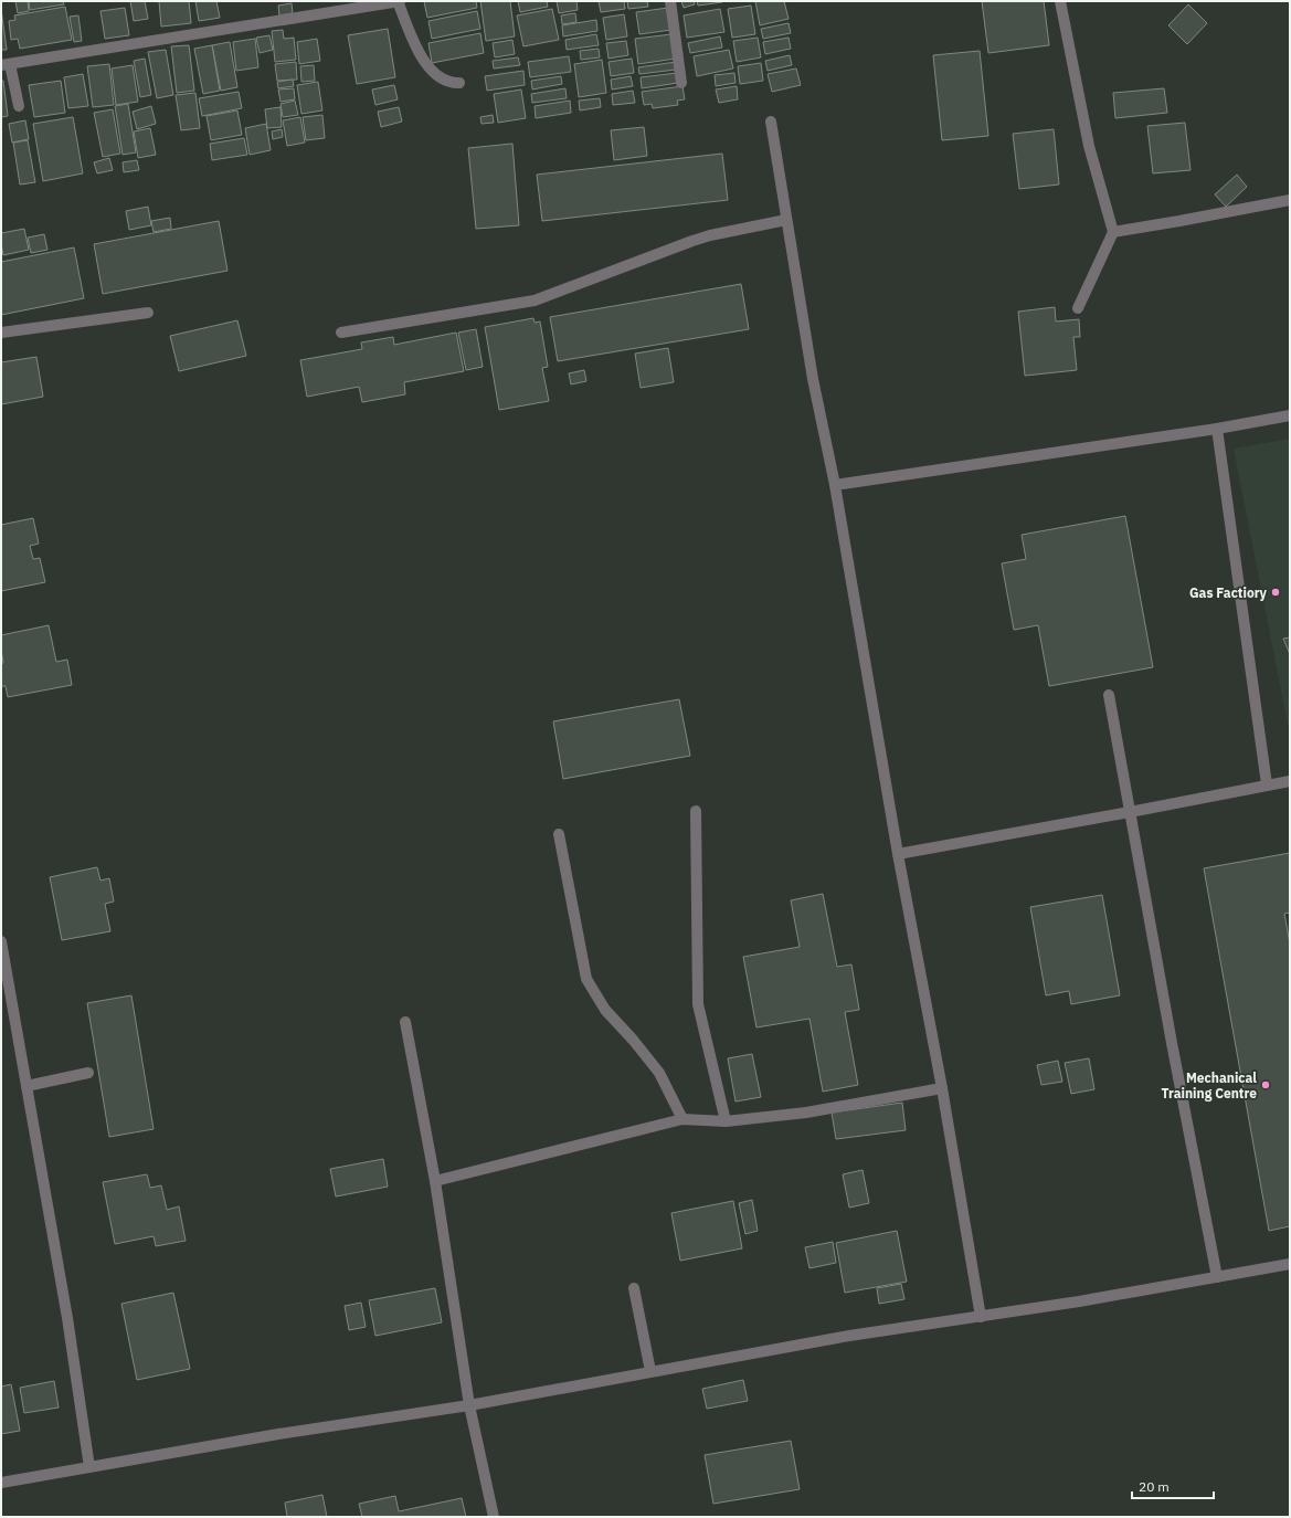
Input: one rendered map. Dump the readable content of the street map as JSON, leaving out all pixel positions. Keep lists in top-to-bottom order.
{
  "places": ["Gas Factiory", "Mechanical Training Centre"],
  "scale_bar": "20 m"
}
